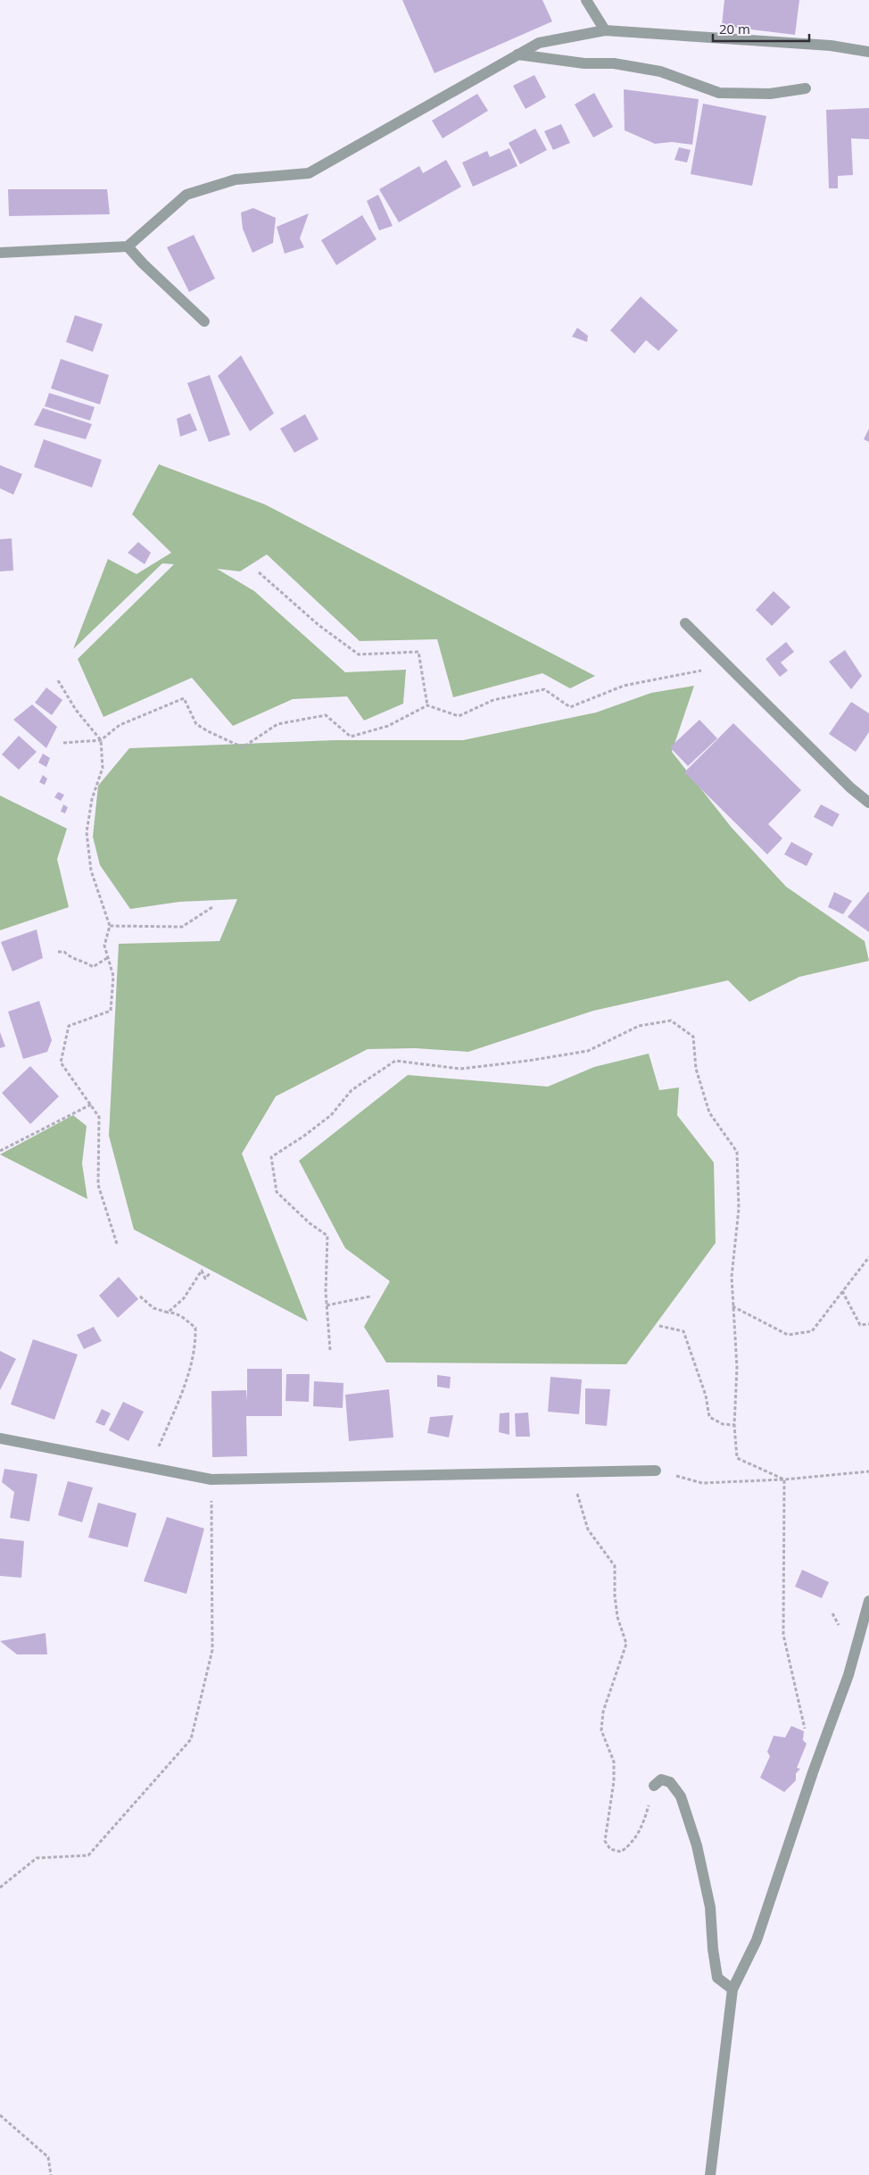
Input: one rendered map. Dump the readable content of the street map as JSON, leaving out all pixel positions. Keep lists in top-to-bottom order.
{
  "scale_bar": "20 m"
}
